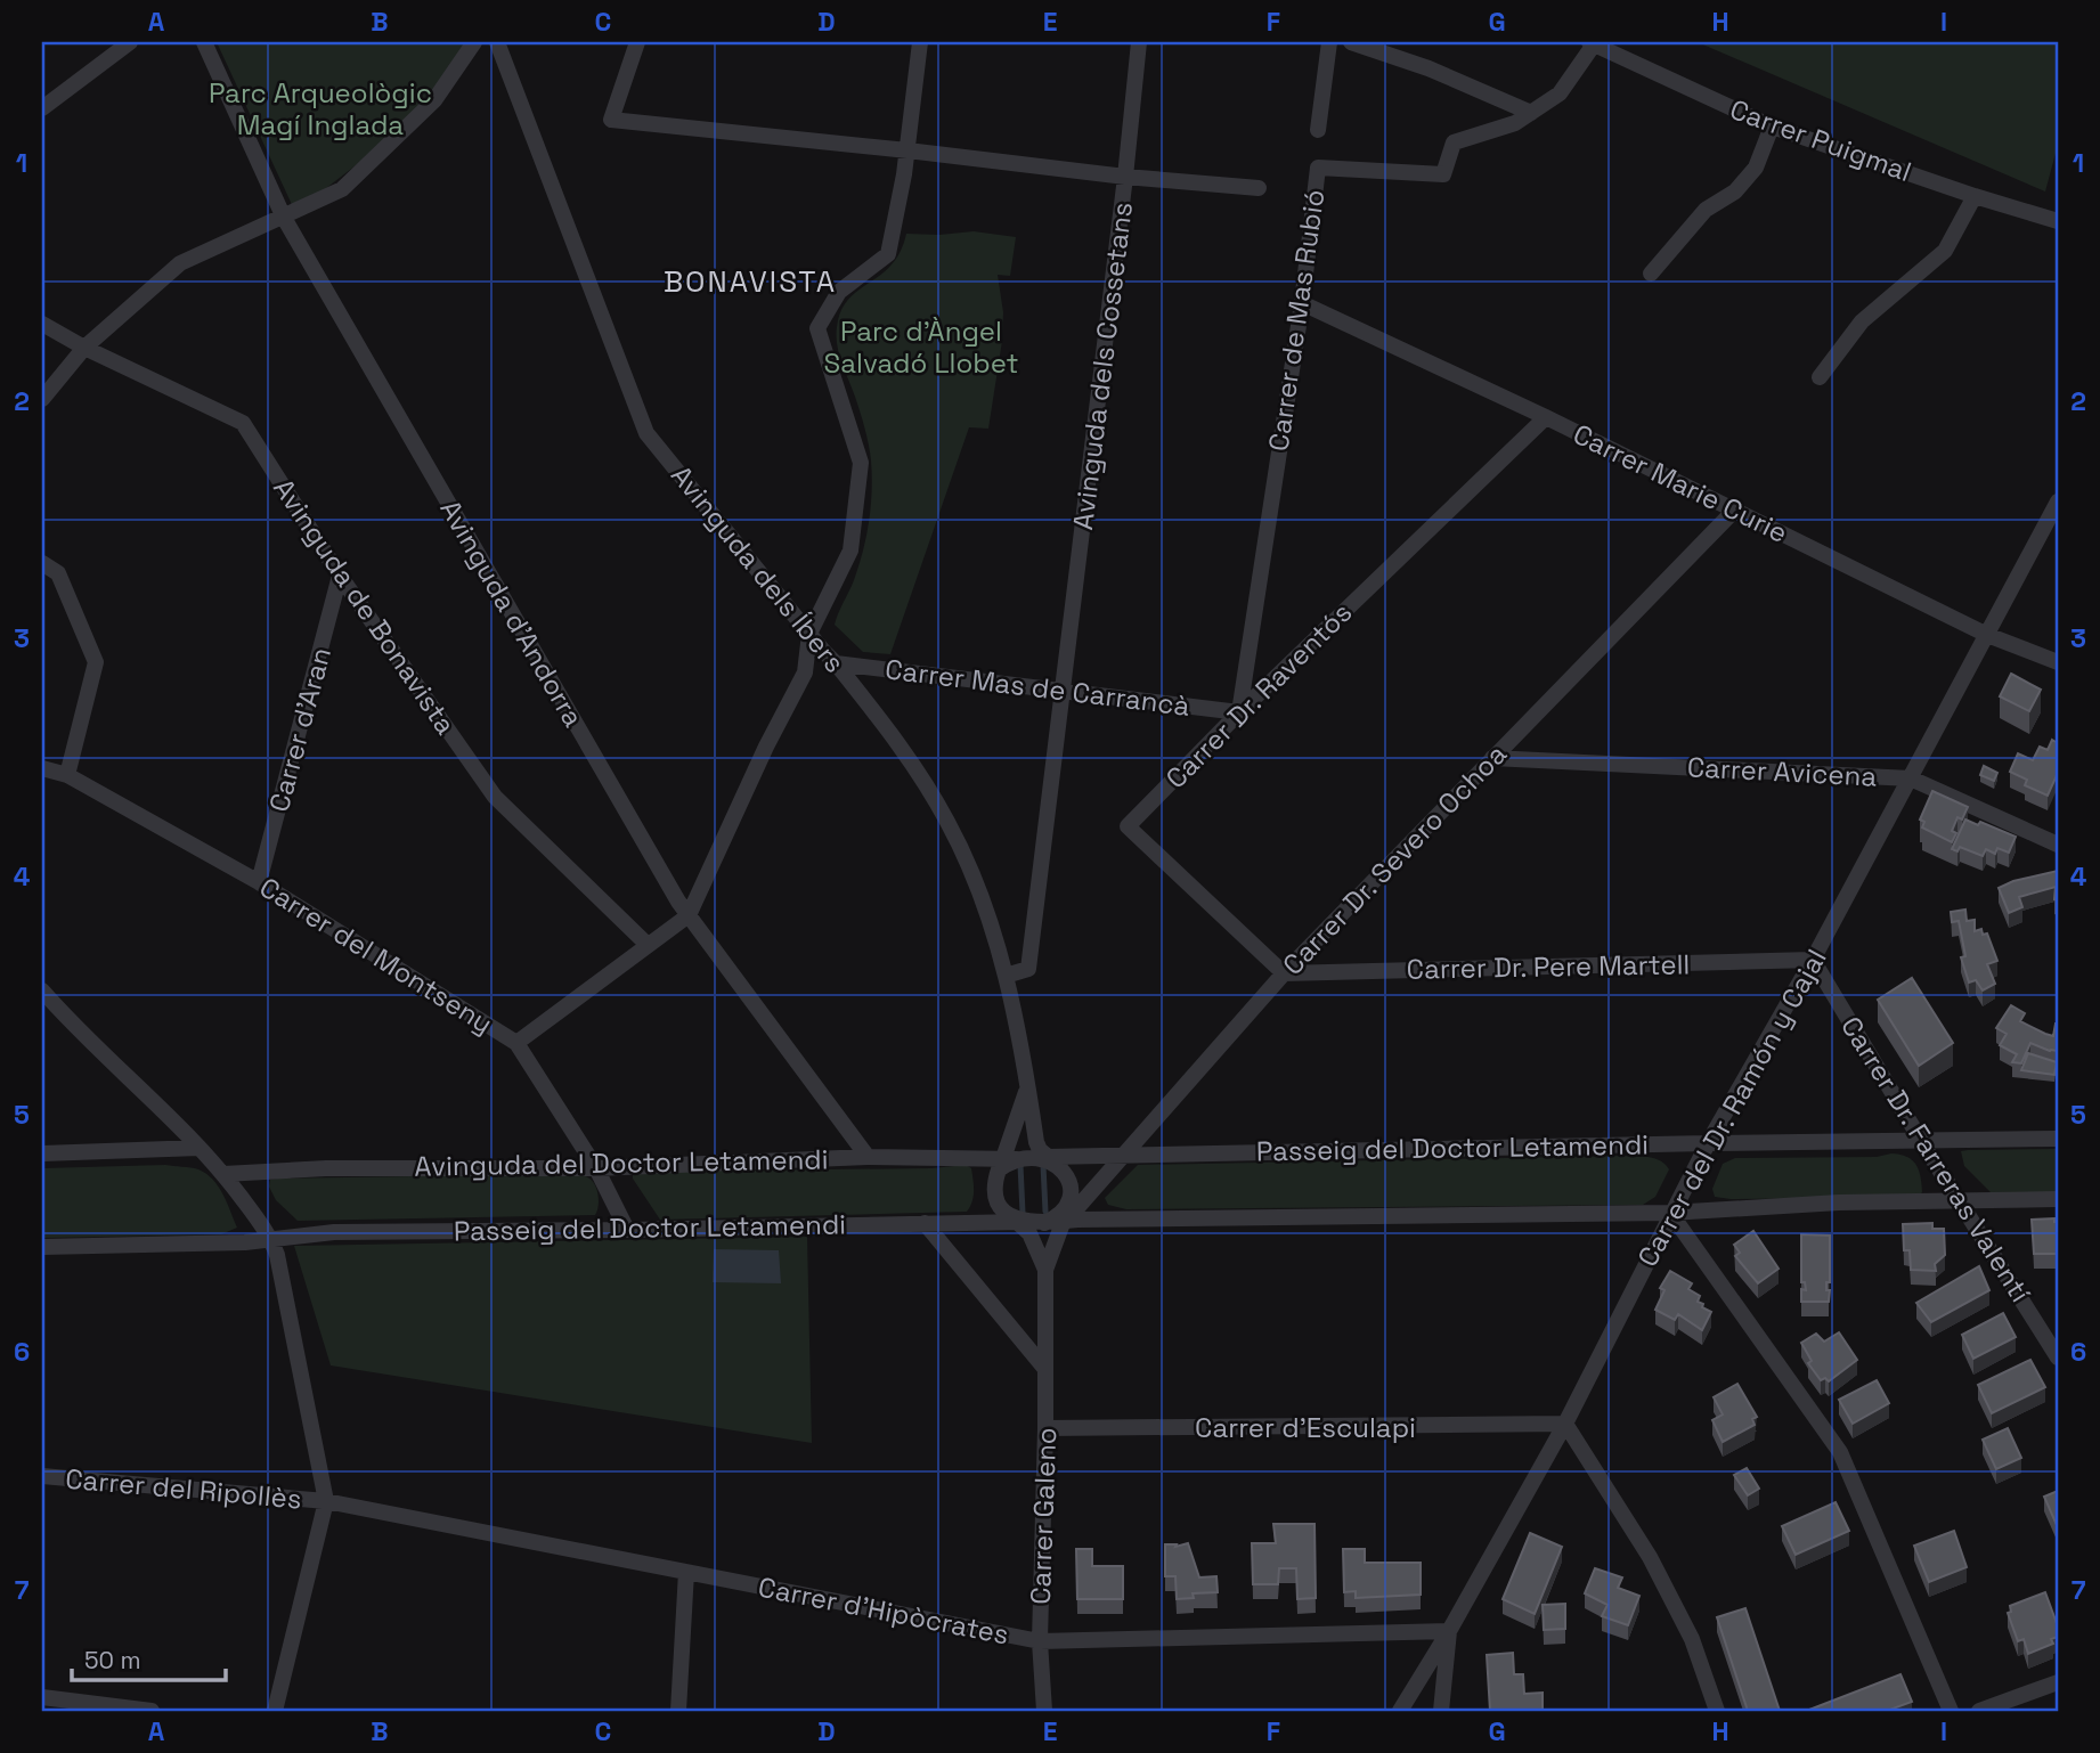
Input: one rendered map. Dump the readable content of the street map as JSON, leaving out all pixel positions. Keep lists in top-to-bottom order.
{
  "streets": {
    "street": [
      "Carrer Puigmal",
      "Carrer de Mas Rubió",
      "Avinguda dels Cossetans",
      "Carrer Marie Curie",
      "Avinguda dels Íbers",
      "Avinguda de Bonavista",
      "Avinguda d'Andorra",
      "Carrer Mas de Carrancà",
      "Carrer Dr. Raventós",
      "Carrer d'Aran",
      "Carrer Avicena",
      "Carrer Dr. Severo Ochoa",
      "Carrer del Montseny",
      "Carrer Dr. Pere Martell",
      "Carrer del Dr. Ramón y Cajal",
      "Passeig del Doctor Letamendi",
      "Carrer Dr. Farreras Valentí",
      "Avinguda del Doctor Letamendi",
      "Carrer d'Esculapi",
      "Carrer del Ripollès",
      "Carrer Galeno",
      "Carrer d'Hipòcrates"
    ]
  },
  "crossings": [
    ["Carrer Puigmal", "Carrer de Mas Rubió"],
    ["Carrer de Mas Rubió", "Carrer Marie Curie"],
    ["Carrer de Mas Rubió", "Carrer Mas de Carrancà"],
    ["Carrer de Mas Rubió", "Carrer Dr. Raventós"],
    ["Avinguda dels Cossetans", "Avinguda dels Íbers"],
    ["Avinguda dels Cossetans", "Carrer Mas de Carrancà"],
    ["Carrer Marie Curie", "Carrer Dr. Raventós"],
    ["Carrer Marie Curie", "Carrer Dr. Severo Ochoa"],
    ["Carrer Marie Curie", "Carrer del Dr. Ramón y Cajal"],
    ["Avinguda dels Íbers", "Carrer Mas de Carrancà"],
    ["Avinguda dels Íbers", "Passeig del Doctor Letamendi"],
    ["Avinguda dels Íbers", "Avinguda del Doctor Letamendi"],
    ["Avinguda dels Íbers", "Carrer Galeno"],
    ["Avinguda de Bonavista", "Carrer d'Aran"],
    ["Avinguda d'Andorra", "Avinguda del Doctor Letamendi"],
    ["Carrer Mas de Carrancà", "Carrer Dr. Raventós"],
    ["Carrer Dr. Raventós", "Carrer Dr. Severo Ochoa"],
    ["Carrer Dr. Raventós", "Carrer Dr. Pere Martell"],
    ["Carrer d'Aran", "Carrer del Montseny"],
    ["Carrer Avicena", "Carrer Dr. Severo Ochoa"],
    ["Carrer Avicena", "Carrer del Dr. Ramón y Cajal"],
    ["Carrer Dr. Severo Ochoa", "Carrer Dr. Pere Martell"],
    ["Carrer Dr. Severo Ochoa", "Passeig del Doctor Letamendi"],
    ["Carrer Dr. Severo Ochoa", "Carrer Galeno"],
    ["Carrer del Montseny", "Passeig del Doctor Letamendi"],
    ["Carrer del Montseny", "Avinguda del Doctor Letamendi"],
    ["Carrer Dr. Pere Martell", "Carrer del Dr. Ramón y Cajal"],
    ["Carrer Dr. Pere Martell", "Carrer Dr. Farreras Valentí"],
    ["Carrer del Dr. Ramón y Cajal", "Passeig del Doctor Letamendi"],
    ["Carrer del Dr. Ramón y Cajal", "Carrer Dr. Farreras Valentí"],
    ["Carrer del Dr. Ramón y Cajal", "Carrer d'Esculapi"],
    ["Carrer del Dr. Ramón y Cajal", "Carrer d'Hipòcrates"],
    ["Passeig del Doctor Letamendi", "Carrer Dr. Farreras Valentí"],
    ["Passeig del Doctor Letamendi", "Avinguda del Doctor Letamendi"],
    ["Passeig del Doctor Letamendi", "Carrer Galeno"],
    ["Avinguda del Doctor Letamendi", "Carrer Galeno"],
    ["Carrer d'Esculapi", "Carrer Galeno"],
    ["Carrer del Ripollès", "Carrer d'Hipòcrates"],
    ["Carrer Galeno", "Carrer d'Hipòcrates"]
  ],
  "districts": ["BONAVISTA"],
  "parks": ["Parc Arqueològic Magí Inglada", "Parc d'Àngel Salvadó Llobet"],
  "scale_bar": "50 m",
  "grid": {
    "columns": [
      "A",
      "B",
      "C",
      "D",
      "E",
      "F",
      "G",
      "H",
      "I"
    ],
    "rows": [
      "1",
      "2",
      "3",
      "4",
      "5",
      "6",
      "7"
    ]
  }
}
